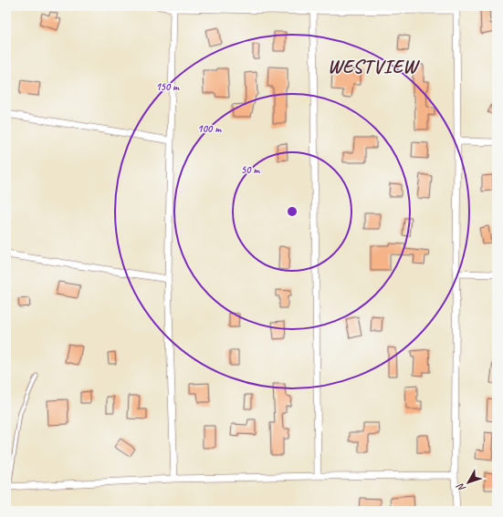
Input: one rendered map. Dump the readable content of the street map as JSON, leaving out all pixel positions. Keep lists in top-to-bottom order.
{
  "districts": ["WESTVIEW"],
  "north": "bottom left",
  "rings": ["150 m", "100 m", "50 m"]
}
